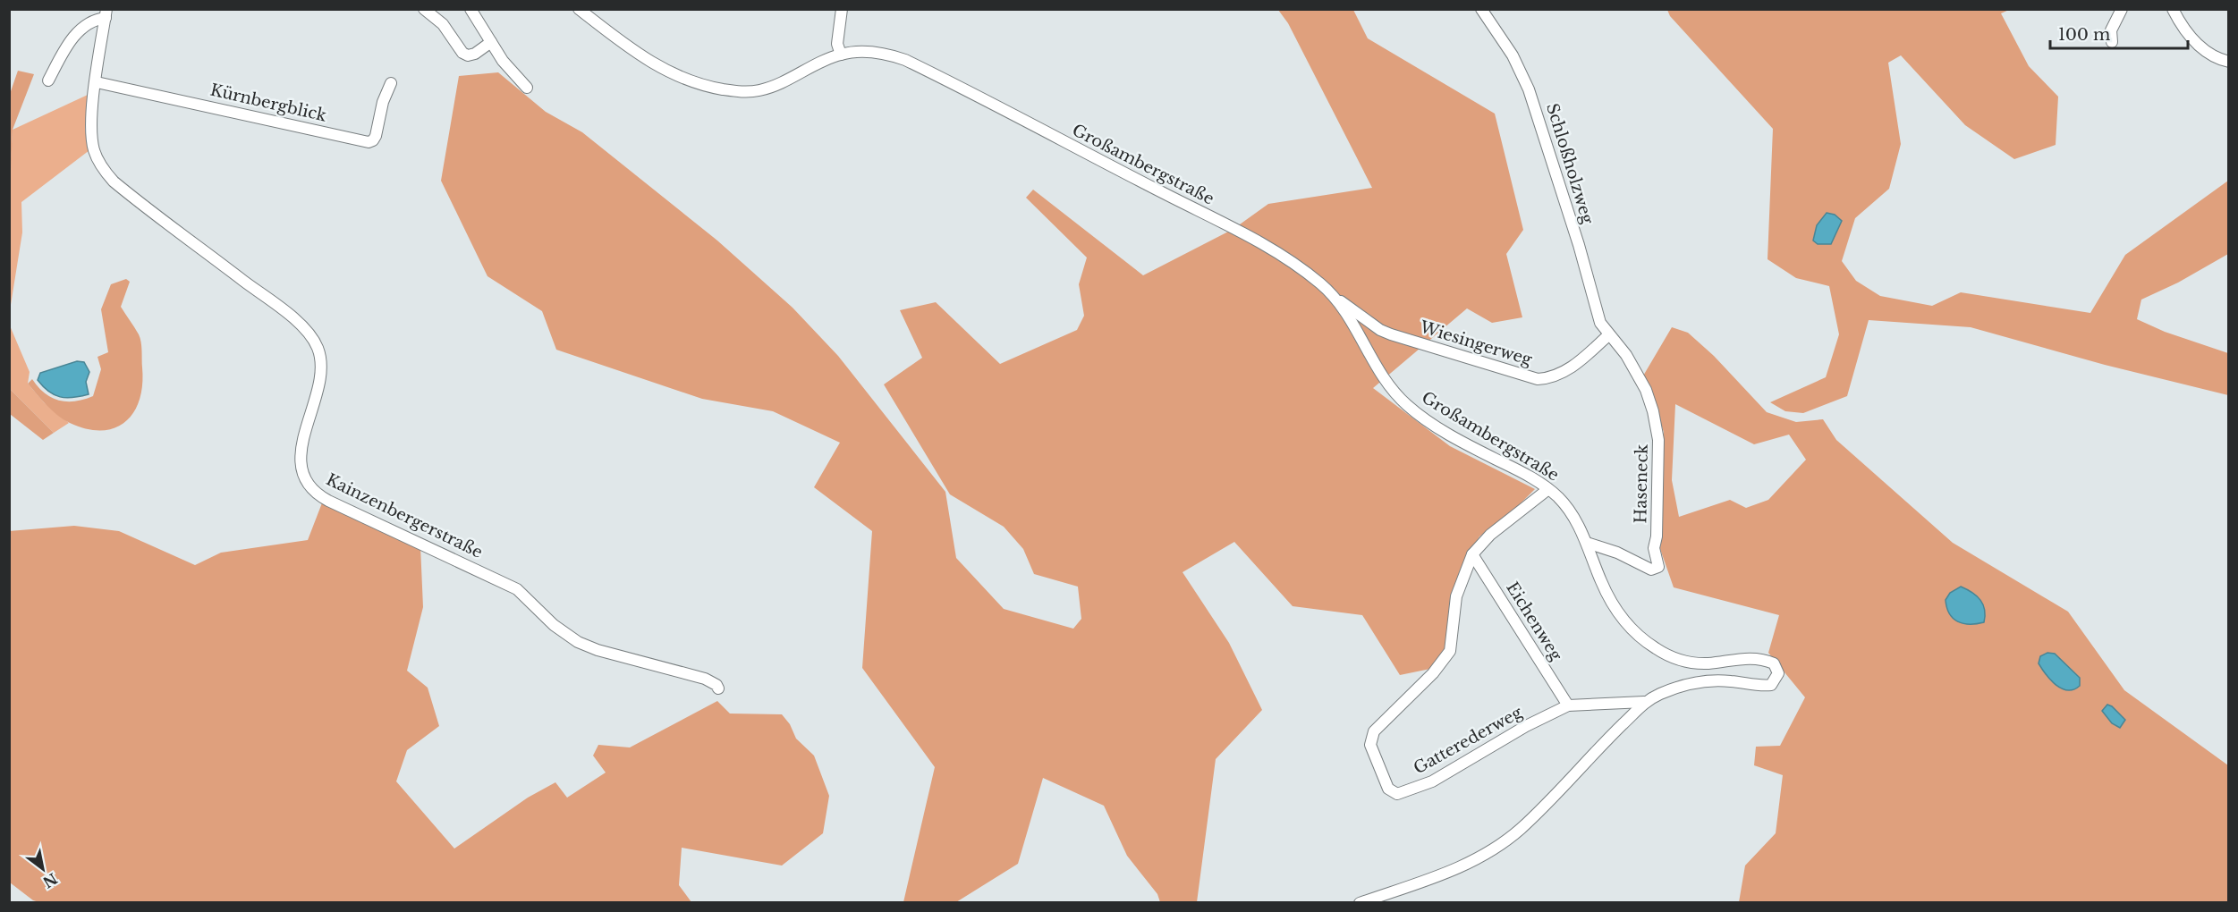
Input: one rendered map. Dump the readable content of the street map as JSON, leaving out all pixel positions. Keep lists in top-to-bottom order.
{
  "streets": {
    "street": [
      "Kürnbergblick",
      "Schloßholzweg",
      "Großambergstraße",
      "Wiesingerweg",
      "Haseneck",
      "Kainzenbergerstraße",
      "Eichenweg",
      "Gatterederweg"
    ]
  },
  "crossings": [
    ["Kürnbergblick", "Kainzenbergerstraße"],
    ["Schloßholzweg", "Wiesingerweg"],
    ["Schloßholzweg", "Haseneck"],
    ["Großambergstraße", "Wiesingerweg"],
    ["Großambergstraße", "Haseneck"],
    ["Großambergstraße", "Gatterederweg"],
    ["Wiesingerweg", "Haseneck"],
    ["Eichenweg", "Gatterederweg"]
  ],
  "scale_bar": "100 m",
  "north": "bottom right"
}
